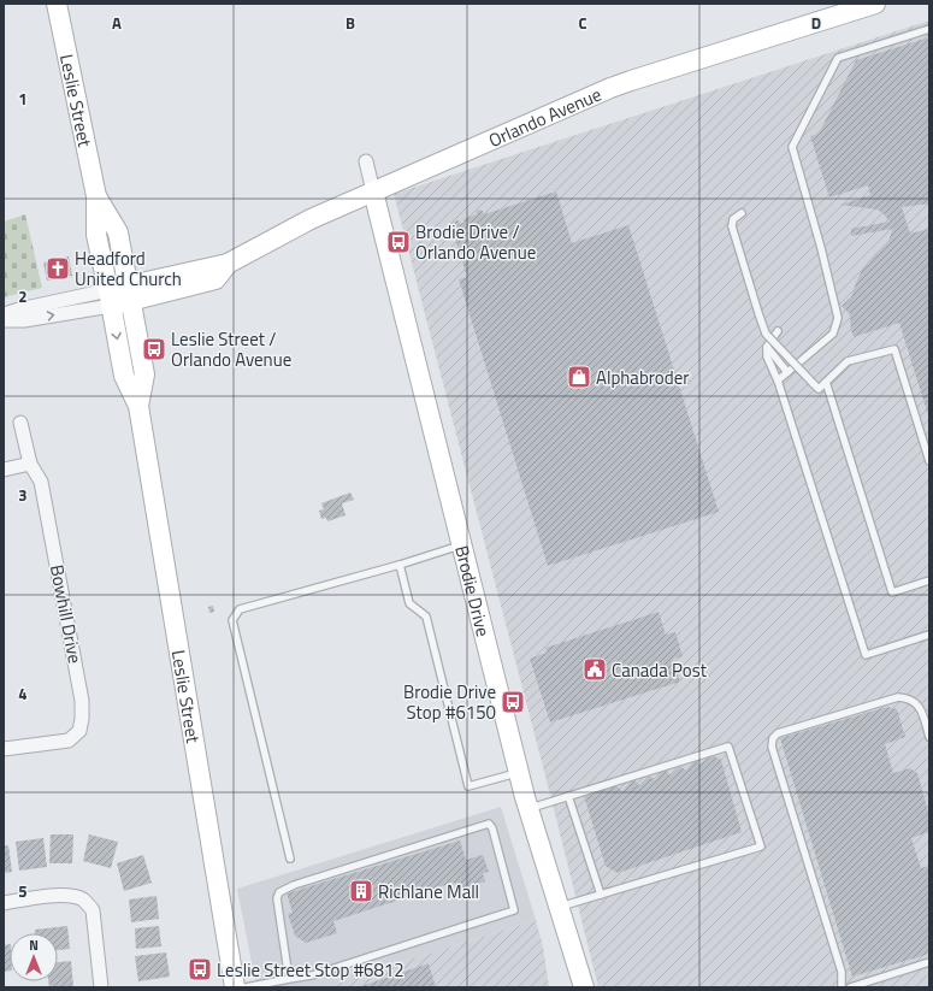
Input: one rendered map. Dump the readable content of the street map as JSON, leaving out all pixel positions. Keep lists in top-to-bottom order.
{
  "streets": {
    "street": [
      "Leslie Street",
      "Orlando Avenue",
      "Brodie Drive",
      "Bowhill Drive"
    ]
  },
  "crossings": [
    ["Leslie Street", "Orlando Avenue"],
    ["Orlando Avenue", "Brodie Drive"]
  ],
  "places": {
    "bus stop": [
      "Brodie Drive / Orlando Avenue",
      "Leslie Street / Orlando Avenue",
      "Brodie Drive Stop #6150",
      "Leslie Street Stop #6812"
    ],
    "church": ["Headford United Church"],
    "shop": ["Alphabroder"],
    "public building": ["Canada Post"],
    "building": ["Richlane Mall"]
  },
  "north": "top",
  "grid": {
    "columns": [
      "A",
      "B",
      "C",
      "D"
    ],
    "rows": [
      "1",
      "2",
      "3",
      "4",
      "5"
    ]
  }
}
